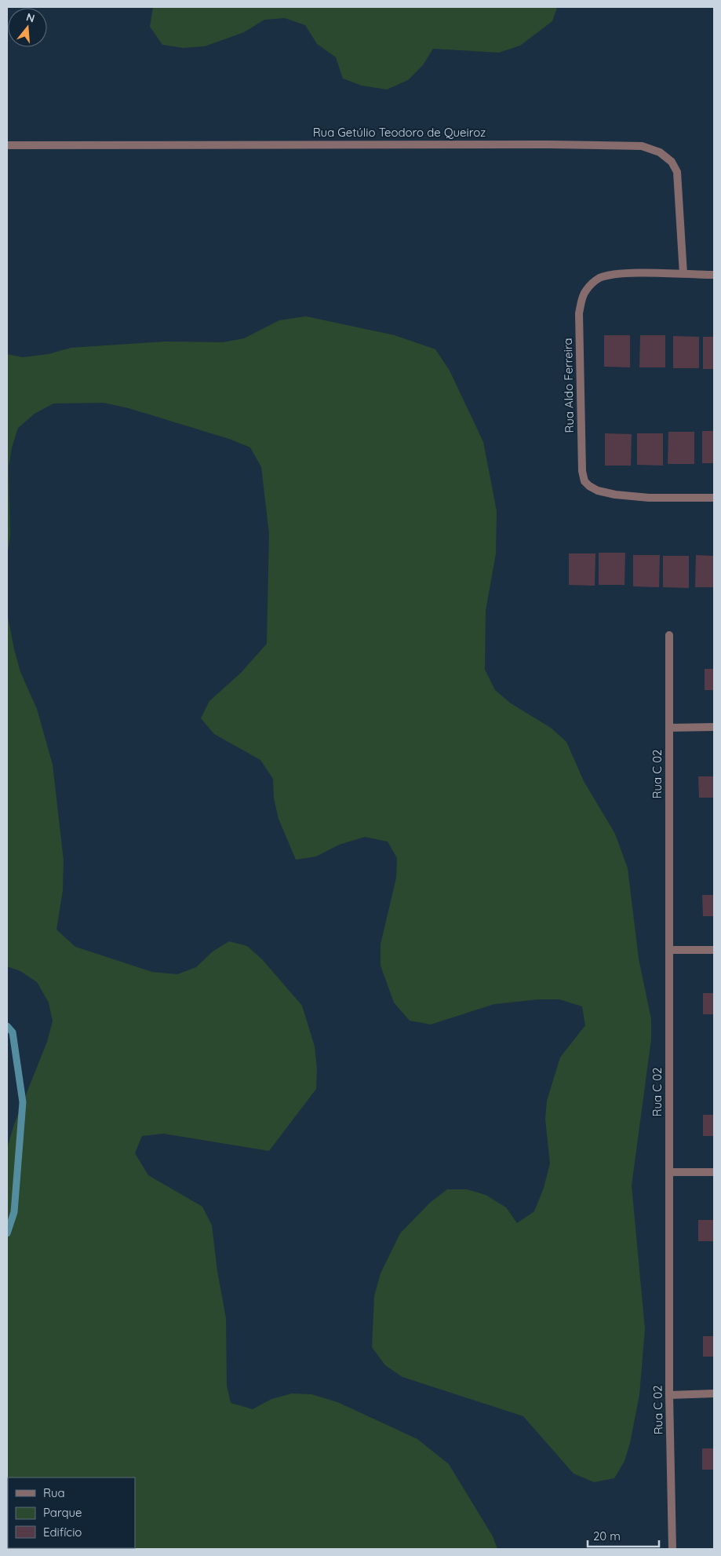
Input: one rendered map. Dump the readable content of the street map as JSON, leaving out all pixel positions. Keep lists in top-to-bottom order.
{
  "streets": {
    "street": ["Rua Getúlio Teodoro de Queiroz", "Rua Aldo Ferreira", "Rua C 02"]
  },
  "crossings": [
    ["Rua Getúlio Teodoro de Queiroz", "Rua Aldo Ferreira"]
  ],
  "legend": ["Rua", "Parque", "Edifício"],
  "scale_bar": "20 m",
  "north": "top"
}
